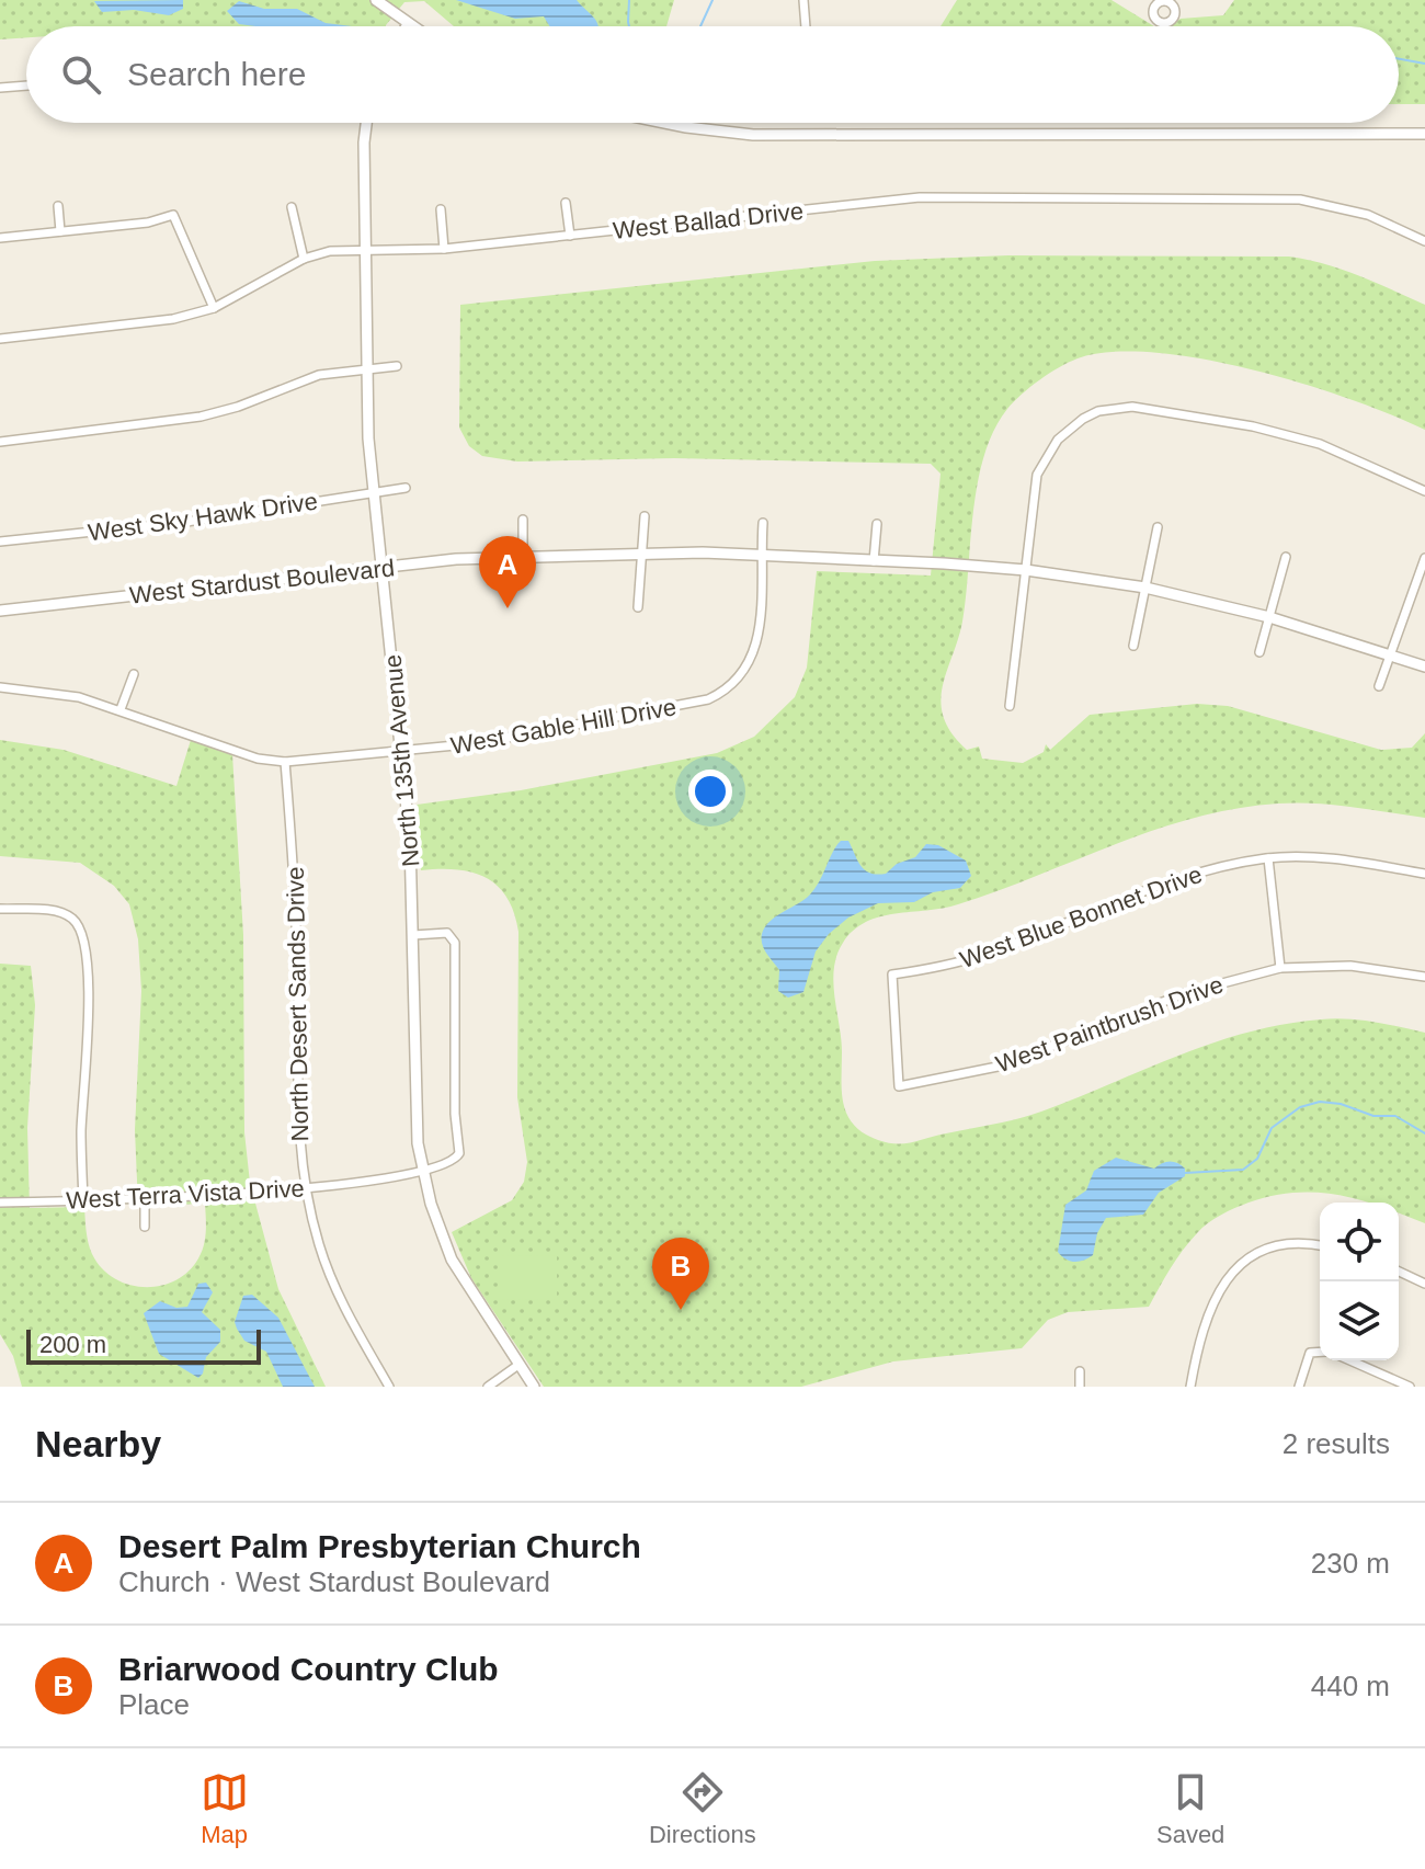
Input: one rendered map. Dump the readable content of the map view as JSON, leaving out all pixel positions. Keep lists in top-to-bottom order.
{
  "streets": {
    "street": [
      "West Ballad Drive",
      "West Sky Hawk Drive",
      "West Stardust Boulevard",
      "West Gable Hill Drive",
      "North 135th Avenue",
      "West Blue Bonnet Drive",
      "North Desert Sands Drive",
      "West Paintbrush Drive",
      "West Terra Vista Drive"
    ]
  },
  "crossings": [
    ["West Ballad Drive", "North 135th Avenue"],
    ["West Sky Hawk Drive", "North 135th Avenue"],
    ["West Stardust Boulevard", "West Gable Hill Drive"],
    ["West Stardust Boulevard", "North 135th Avenue"],
    ["West Gable Hill Drive", "North 135th Avenue"],
    ["West Gable Hill Drive", "North Desert Sands Drive"],
    ["North 135th Avenue", "West Terra Vista Drive"],
    ["West Blue Bonnet Drive", "West Paintbrush Drive"],
    ["North Desert Sands Drive", "West Terra Vista Drive"]
  ],
  "scale_bar": "200 m",
  "page": {
    "search": "Search here",
    "pins": ["A", "B"],
    "scale": "200 m",
    "heading": ["Nearby", "2 results"],
    "list": [
      {
        "mark": "A",
        "name": "Desert Palm Presbyterian Church",
        "note": "Church · West Stardust Boulevard",
        "value": "230 m"
      },
      {
        "mark": "B",
        "name": "Briarwood Country Club",
        "note": "Place",
        "value": "440 m"
      }
    ],
    "nav": ["Map", "Directions", "Saved"]
  }
}
